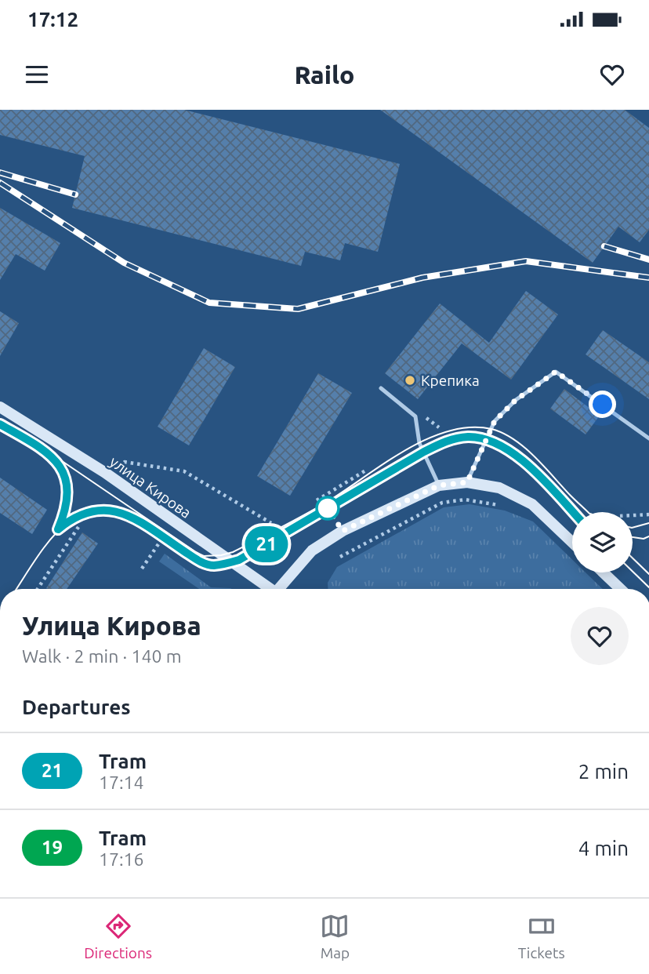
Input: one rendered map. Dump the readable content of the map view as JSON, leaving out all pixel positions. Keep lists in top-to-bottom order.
{
  "streets": {
    "main road": ["улица Кирова"]
  },
  "places": ["Крепика"],
  "lines": ["tram line 21"],
  "page": {
    "status": "17:12",
    "header": "Railo",
    "on_map": "21",
    "heading": [
      ["Улица Кирова", "Walk · 2 min · 140 m"],
      "Departures"
    ],
    "list": [
      {
        "mark": "21",
        "name": "Tram",
        "note": "17:14",
        "value": "2 min"
      },
      {
        "mark": "19",
        "name": "Tram",
        "note": "17:16",
        "value": "4 min"
      }
    ],
    "tabs": ["Directions", "Map", "Tickets"]
  }
}
